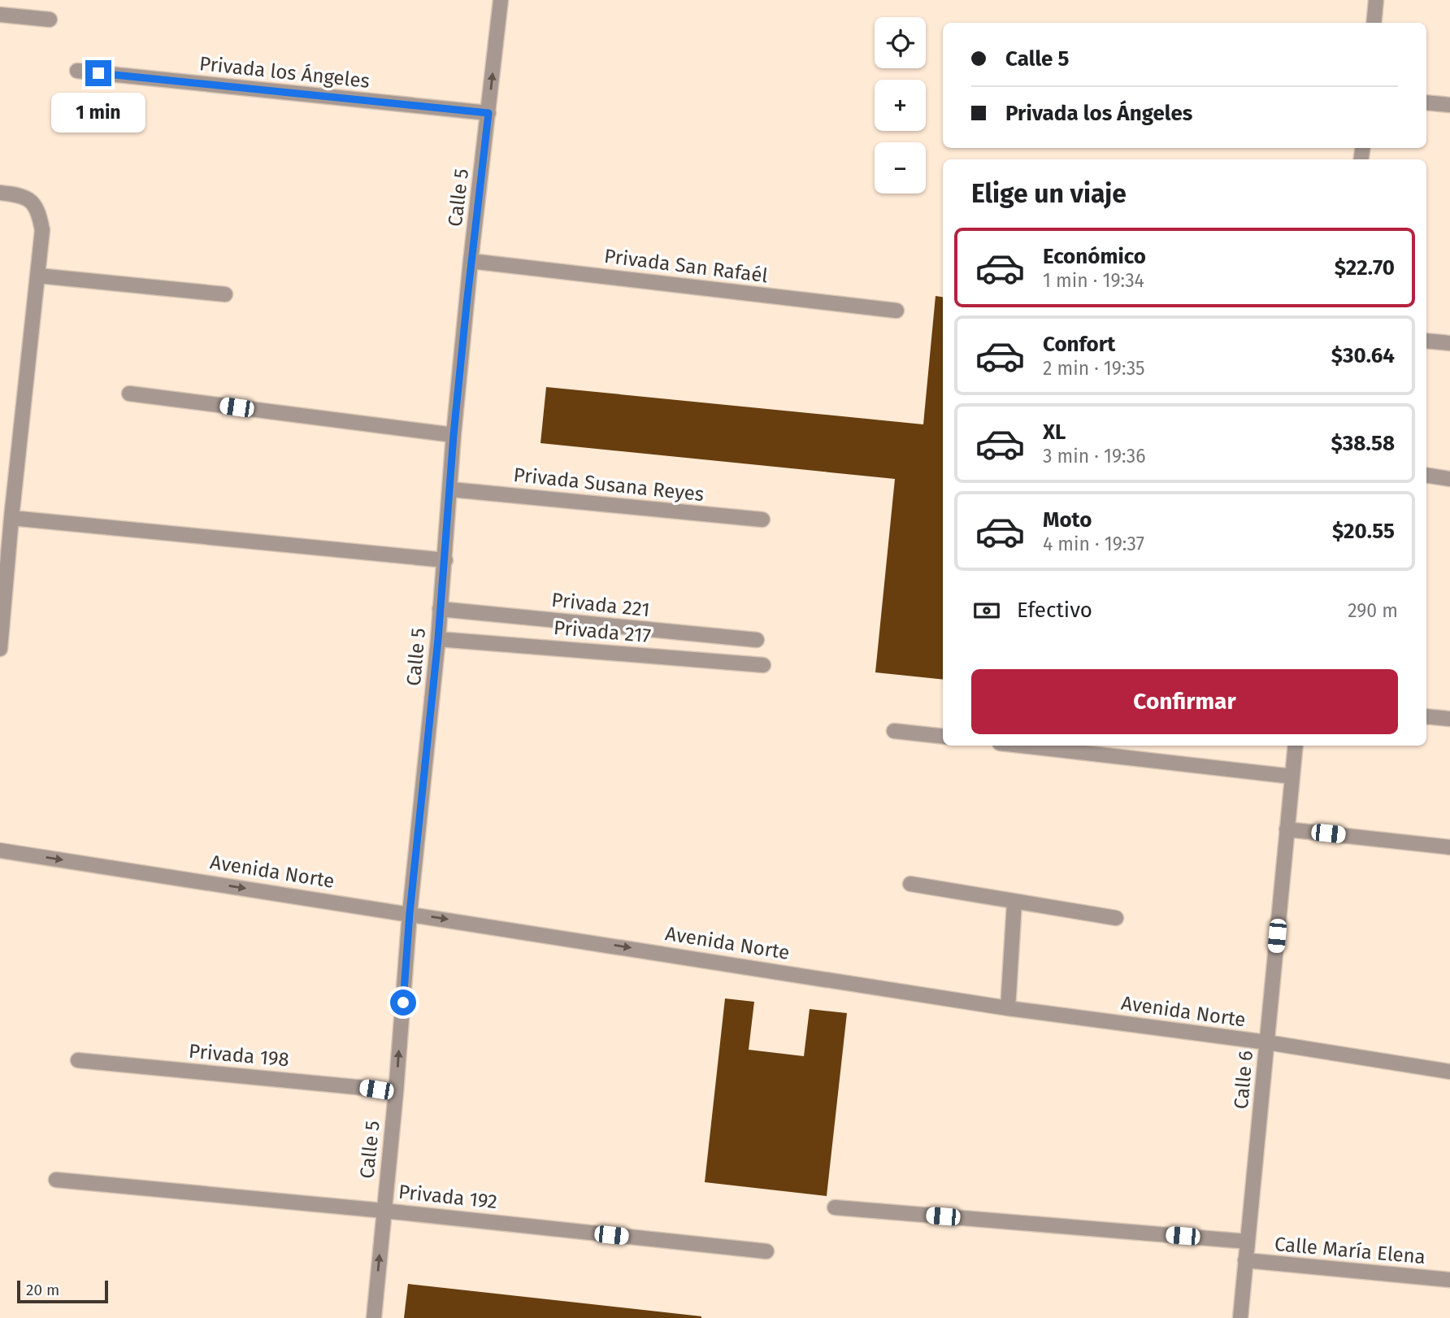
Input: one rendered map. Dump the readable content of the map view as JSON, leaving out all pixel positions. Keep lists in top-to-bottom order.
{
  "streets": {
    "street": [
      "Privada los Ángeles",
      "Calle 5",
      "Privada San Rafaél",
      "Privada Susana Reyes",
      "Privada 221",
      "Privada 217",
      "Avenida Norte",
      "Privada 198",
      "Calle 6",
      "Privada 192",
      "Calle María Elena"
    ]
  },
  "crossings": [
    ["Privada los Ángeles", "Calle 5"],
    ["Calle 5", "Privada San Rafaél"],
    ["Calle 5", "Privada Susana Reyes"],
    ["Calle 5", "Privada 221"],
    ["Calle 5", "Privada 217"],
    ["Calle 5", "Avenida Norte"],
    ["Calle 5", "Privada 198"],
    ["Calle 5", "Privada 192"],
    ["Avenida Norte", "Calle 6"],
    ["Calle 6", "Calle María Elena"]
  ],
  "one_way": ["Avenida Norte"],
  "scale_bar": "20 m",
  "page": {
    "map_buttons": ["+", "−"],
    "banner": ["Calle 5", "Privada los Ángeles"],
    "bubble": "1 min",
    "heading": "Elige un viaje",
    "list": [
      {
        "name": "Económico",
        "note": "1 min · 19:34",
        "value": "$22.70"
      },
      {
        "name": "Confort",
        "note": "2 min · 19:35",
        "value": "$30.64"
      },
      {
        "name": "XL",
        "note": "3 min · 19:36",
        "value": "$38.58"
      },
      {
        "name": "Moto",
        "note": "4 min · 19:37",
        "value": "$20.55"
      }
    ],
    "pay": ["Efectivo", "290 m"],
    "buttons": "Confirmar",
    "scale": "20 m"
  }
}
